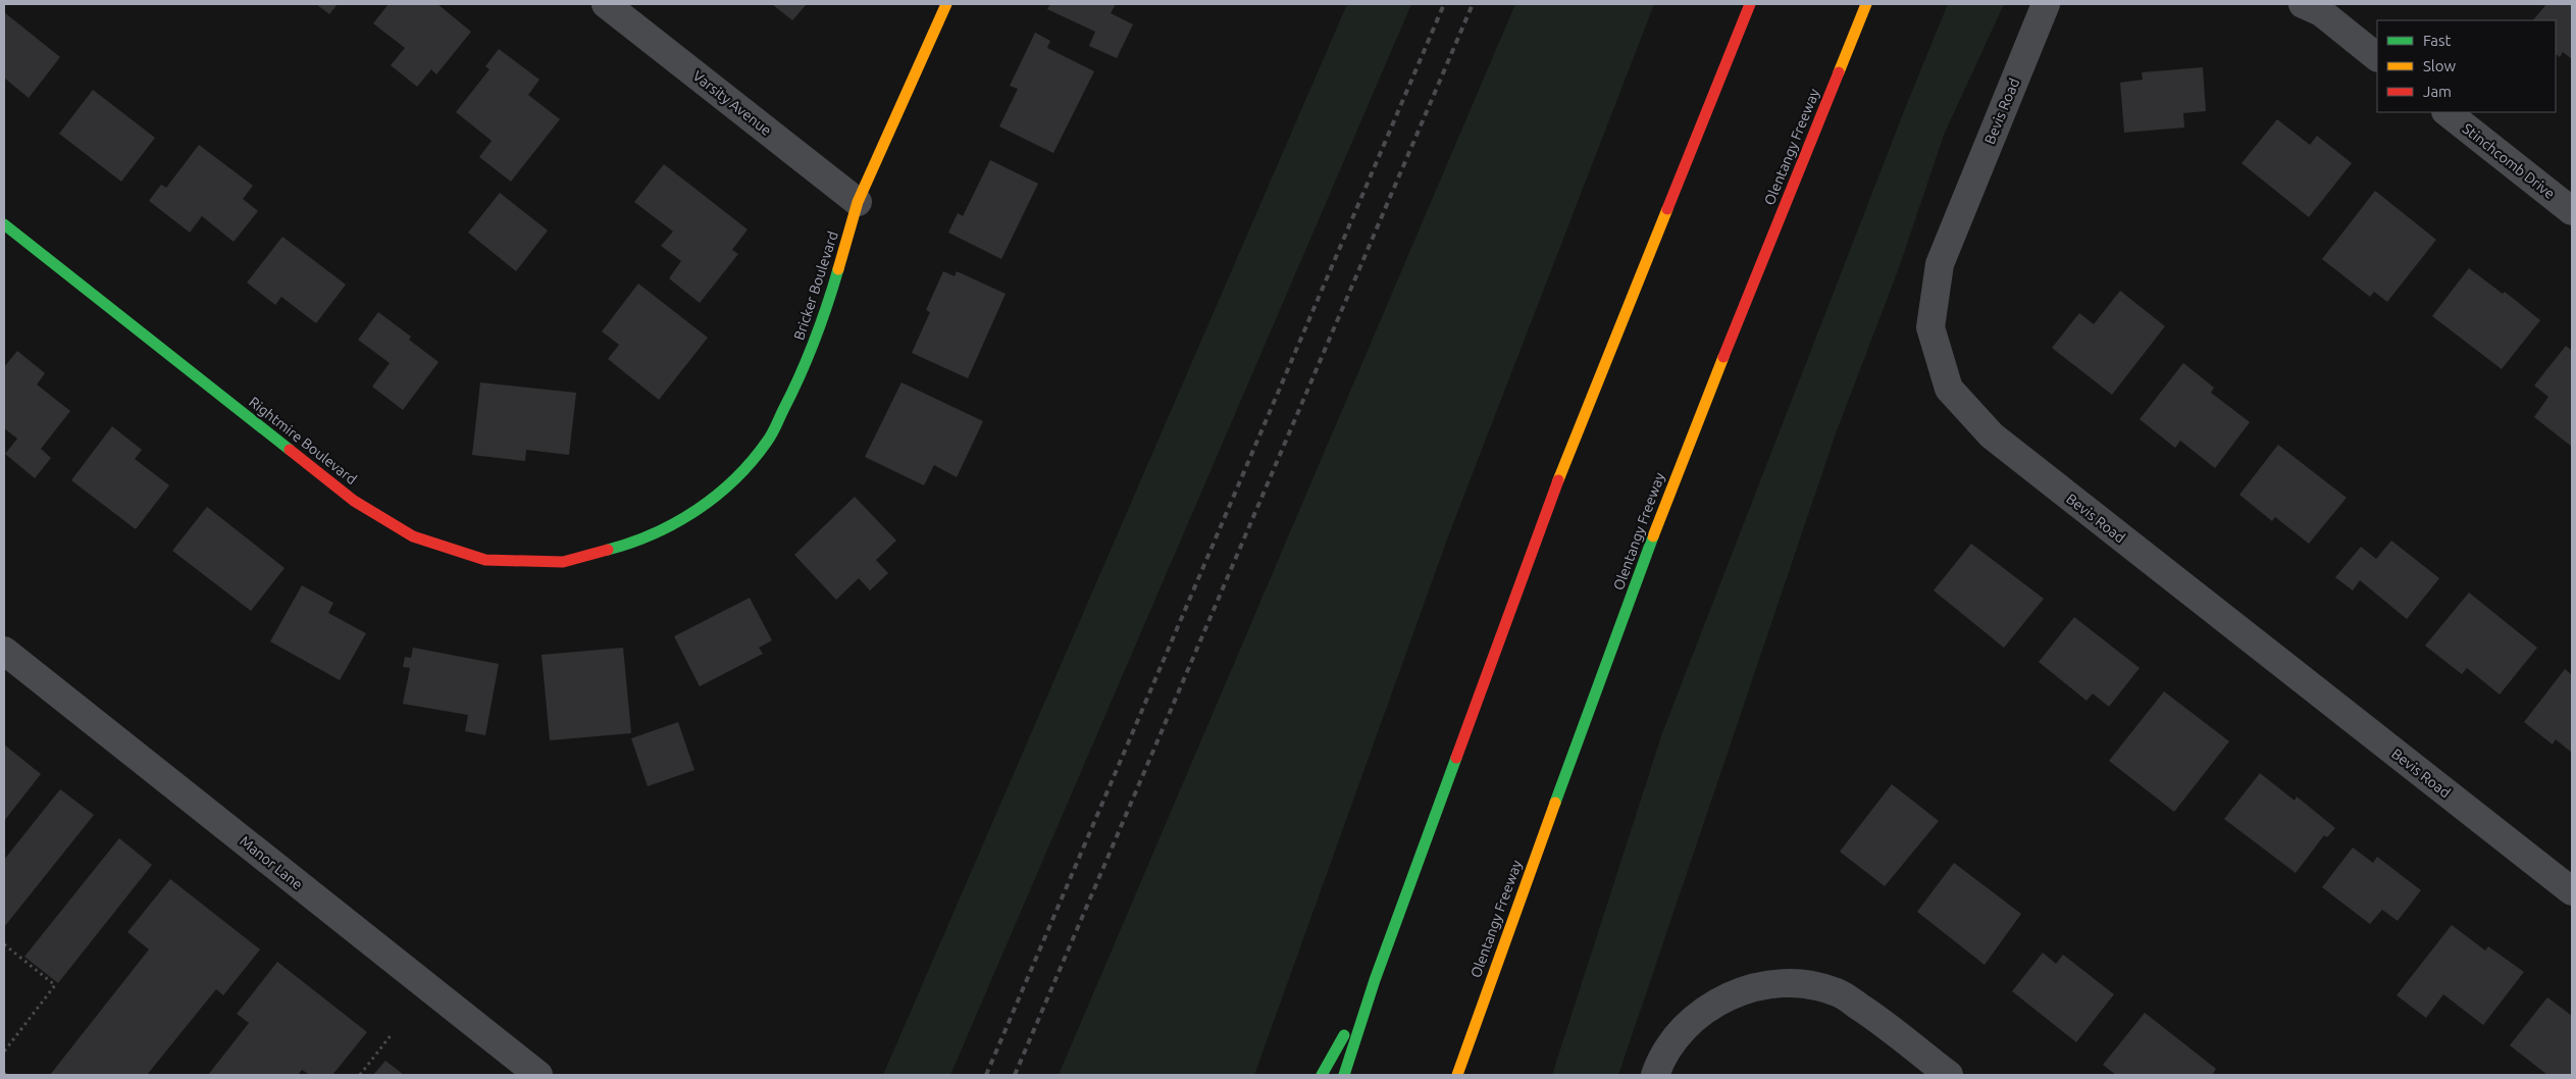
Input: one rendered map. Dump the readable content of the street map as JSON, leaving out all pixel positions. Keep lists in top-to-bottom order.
{
  "streets": {
    "main road": ["Olentangy Freeway", "Bricker Boulevard", "Rightmire Boulevard"],
    "street": [
      "Varsity Avenue",
      "Bevis Road",
      "Stinchcomb Drive",
      "Manor Lane"
    ]
  },
  "crossings": [
    ["Varsity Avenue", "Bricker Boulevard"],
    ["Bricker Boulevard", "Rightmire Boulevard"]
  ],
  "legend": ["Fast", "Slow", "Jam"]
}
